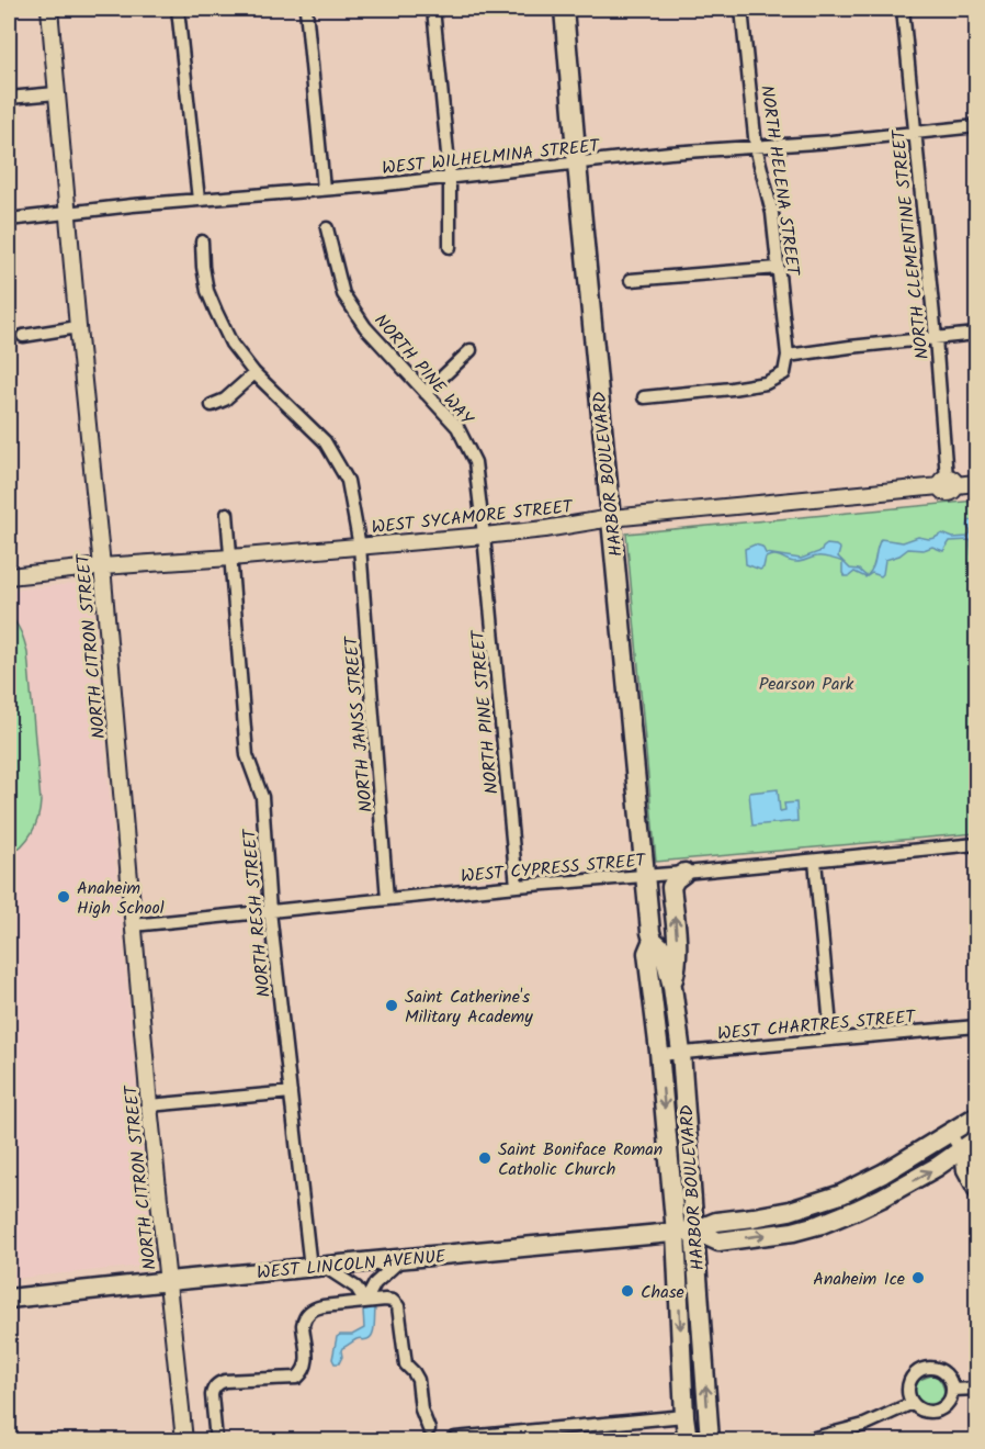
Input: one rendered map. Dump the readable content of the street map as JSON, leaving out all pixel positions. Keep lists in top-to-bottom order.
{
  "streets": {
    "main road": ["HARBOR BOULEVARD", "WEST LINCOLN AVENUE"],
    "street": [
      "WEST WILHELMINA STREET",
      "NORTH HELENA STREET",
      "NORTH CLEMENTINE STREET",
      "NORTH PINE WAY",
      "WEST SYCAMORE STREET",
      "NORTH CITRON STREET",
      "NORTH PINE STREET",
      "NORTH JANSS STREET",
      "WEST CYPRESS STREET",
      "NORTH RESH STREET",
      "WEST CHARTRES STREET"
    ]
  },
  "crossings": [
    ["WEST WILHELMINA STREET", "NORTH HELENA STREET"],
    ["WEST WILHELMINA STREET", "NORTH CLEMENTINE STREET"],
    ["WEST WILHELMINA STREET", "HARBOR BOULEVARD"],
    ["WEST WILHELMINA STREET", "NORTH CITRON STREET"],
    ["NORTH CLEMENTINE STREET", "WEST SYCAMORE STREET"],
    ["NORTH PINE WAY", "WEST SYCAMORE STREET"],
    ["NORTH PINE WAY", "NORTH PINE STREET"],
    ["HARBOR BOULEVARD", "WEST SYCAMORE STREET"],
    ["HARBOR BOULEVARD", "WEST CYPRESS STREET"],
    ["HARBOR BOULEVARD", "WEST CHARTRES STREET"],
    ["HARBOR BOULEVARD", "WEST LINCOLN AVENUE"],
    ["WEST SYCAMORE STREET", "NORTH CITRON STREET"],
    ["WEST SYCAMORE STREET", "NORTH PINE STREET"],
    ["WEST SYCAMORE STREET", "NORTH JANSS STREET"],
    ["WEST SYCAMORE STREET", "NORTH RESH STREET"],
    ["NORTH CITRON STREET", "WEST CYPRESS STREET"],
    ["NORTH CITRON STREET", "WEST LINCOLN AVENUE"],
    ["NORTH PINE STREET", "WEST CYPRESS STREET"],
    ["NORTH JANSS STREET", "WEST CYPRESS STREET"],
    ["WEST CYPRESS STREET", "NORTH RESH STREET"],
    ["NORTH RESH STREET", "WEST LINCOLN AVENUE"]
  ],
  "parks": ["Pearson Park"],
  "places": [
    "Anaheim High School",
    "Saint Catherine's Military Academy",
    "Saint Boniface Roman Catholic Church",
    "Anaheim Ice",
    "Chase"
  ]
}
